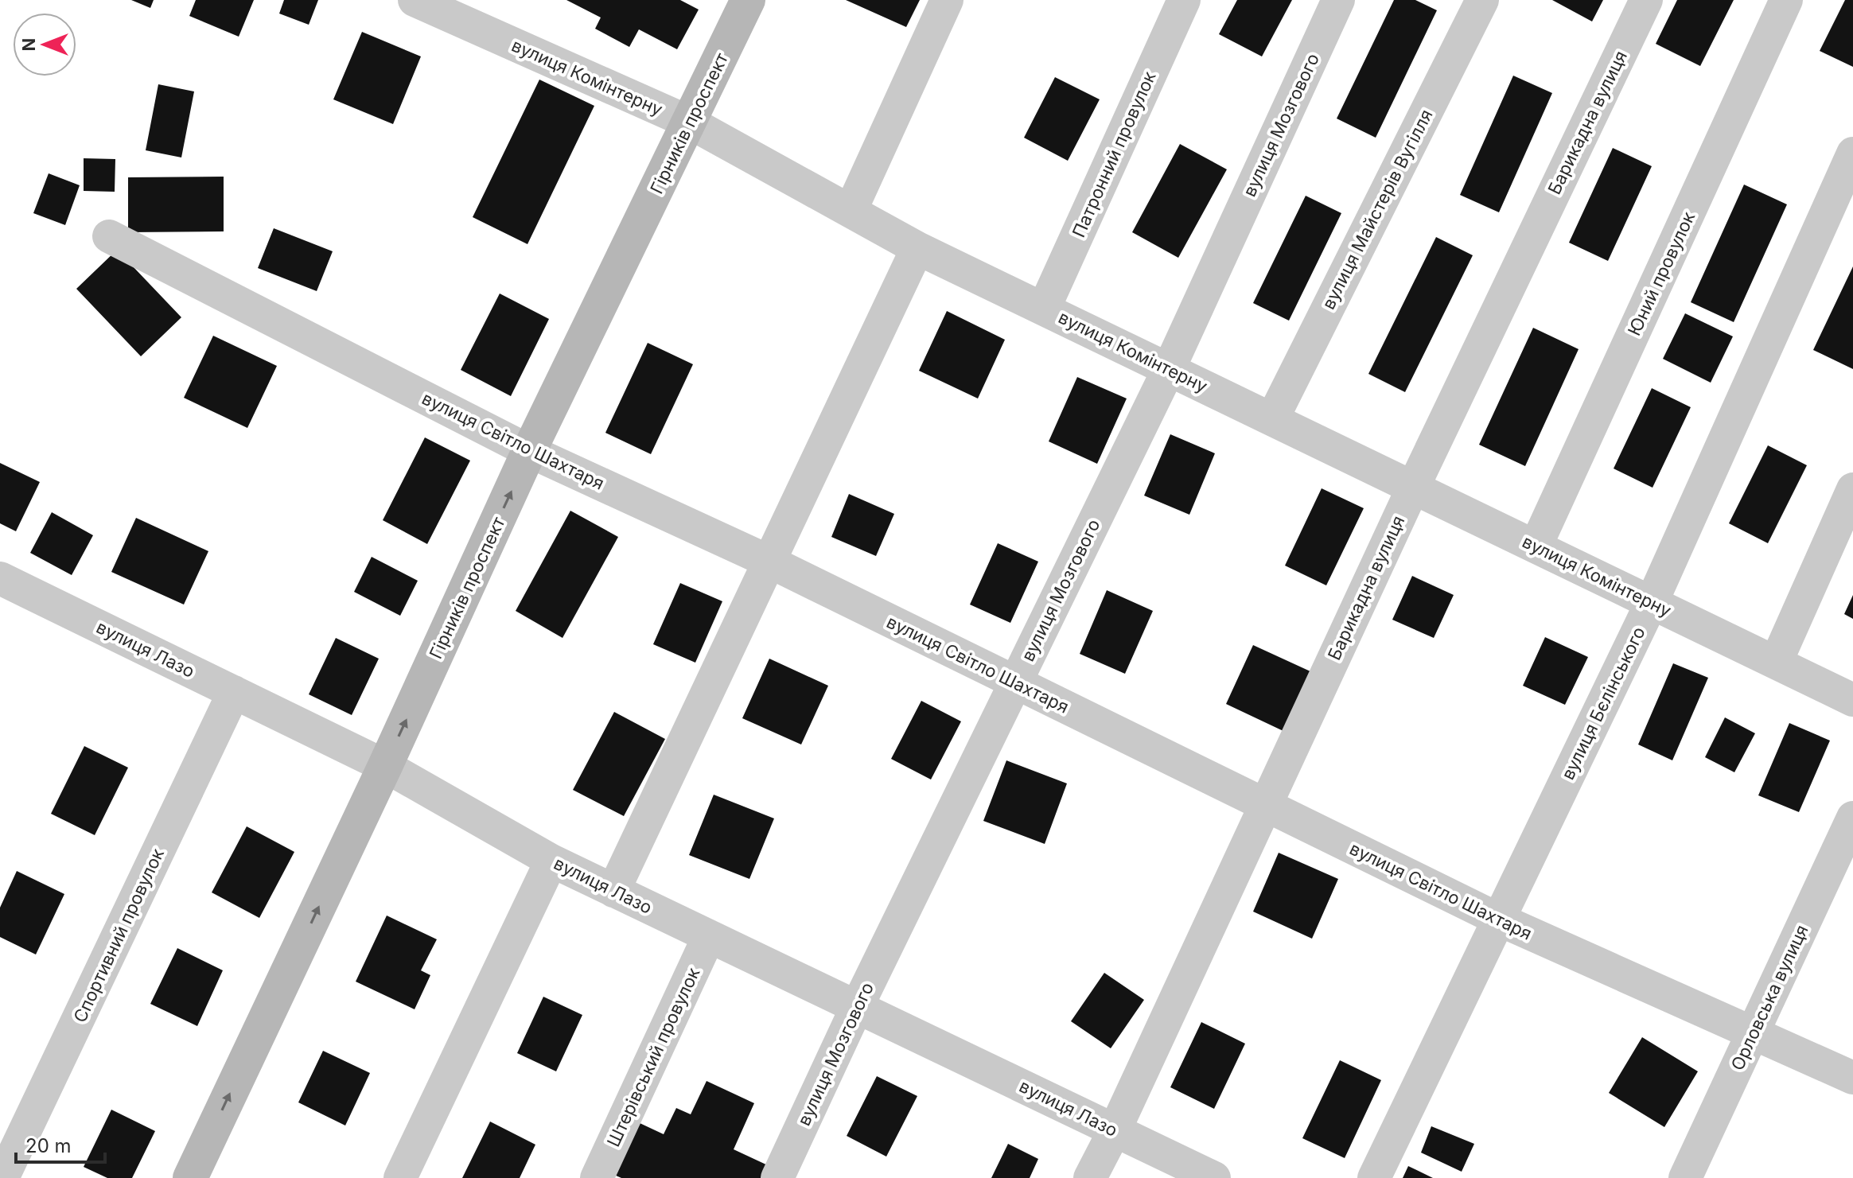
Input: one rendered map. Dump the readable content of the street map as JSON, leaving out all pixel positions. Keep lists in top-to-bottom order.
{
  "streets": {
    "main road": ["Гірників проспект"],
    "street": [
      "вулиця Комінтерну",
      "Барикадна вулиця",
      "вулиця Мозгового",
      "Патронний провулок",
      "вулиця Майстерів Вугілля",
      "Юний провулок",
      "вулиця Світло Шахтаря",
      "вулиця Лазо",
      "вулиця Бєлінського",
      "Спортивний провулок",
      "Орловська вулиця",
      "Штерівський провулок"
    ]
  },
  "crossings": [
    ["вулиця Комінтерну", "Барикадна вулиця"],
    ["вулиця Комінтерну", "Гірників проспект"],
    ["вулиця Комінтерну", "вулиця Мозгового"],
    ["вулиця Комінтерну", "Патронний провулок"],
    ["вулиця Комінтерну", "вулиця Майстерів Вугілля"],
    ["вулиця Комінтерну", "Юний провулок"],
    ["вулиця Комінтерну", "вулиця Бєлінського"],
    ["Барикадна вулиця", "вулиця Світло Шахтаря"],
    ["Барикадна вулиця", "вулиця Лазо"],
    ["Гірників проспект", "вулиця Світло Шахтаря"],
    ["Гірників проспект", "вулиця Лазо"],
    ["вулиця Мозгового", "вулиця Світло Шахтаря"],
    ["вулиця Мозгового", "вулиця Лазо"],
    ["вулиця Світло Шахтаря", "вулиця Бєлінського"],
    ["вулиця Світло Шахтаря", "Орловська вулиця"],
    ["вулиця Лазо", "Спортивний провулок"],
    ["вулиця Лазо", "Штерівський провулок"]
  ],
  "one_way": ["Гірників проспект"],
  "scale_bar": "20 m",
  "north": "left"
}
